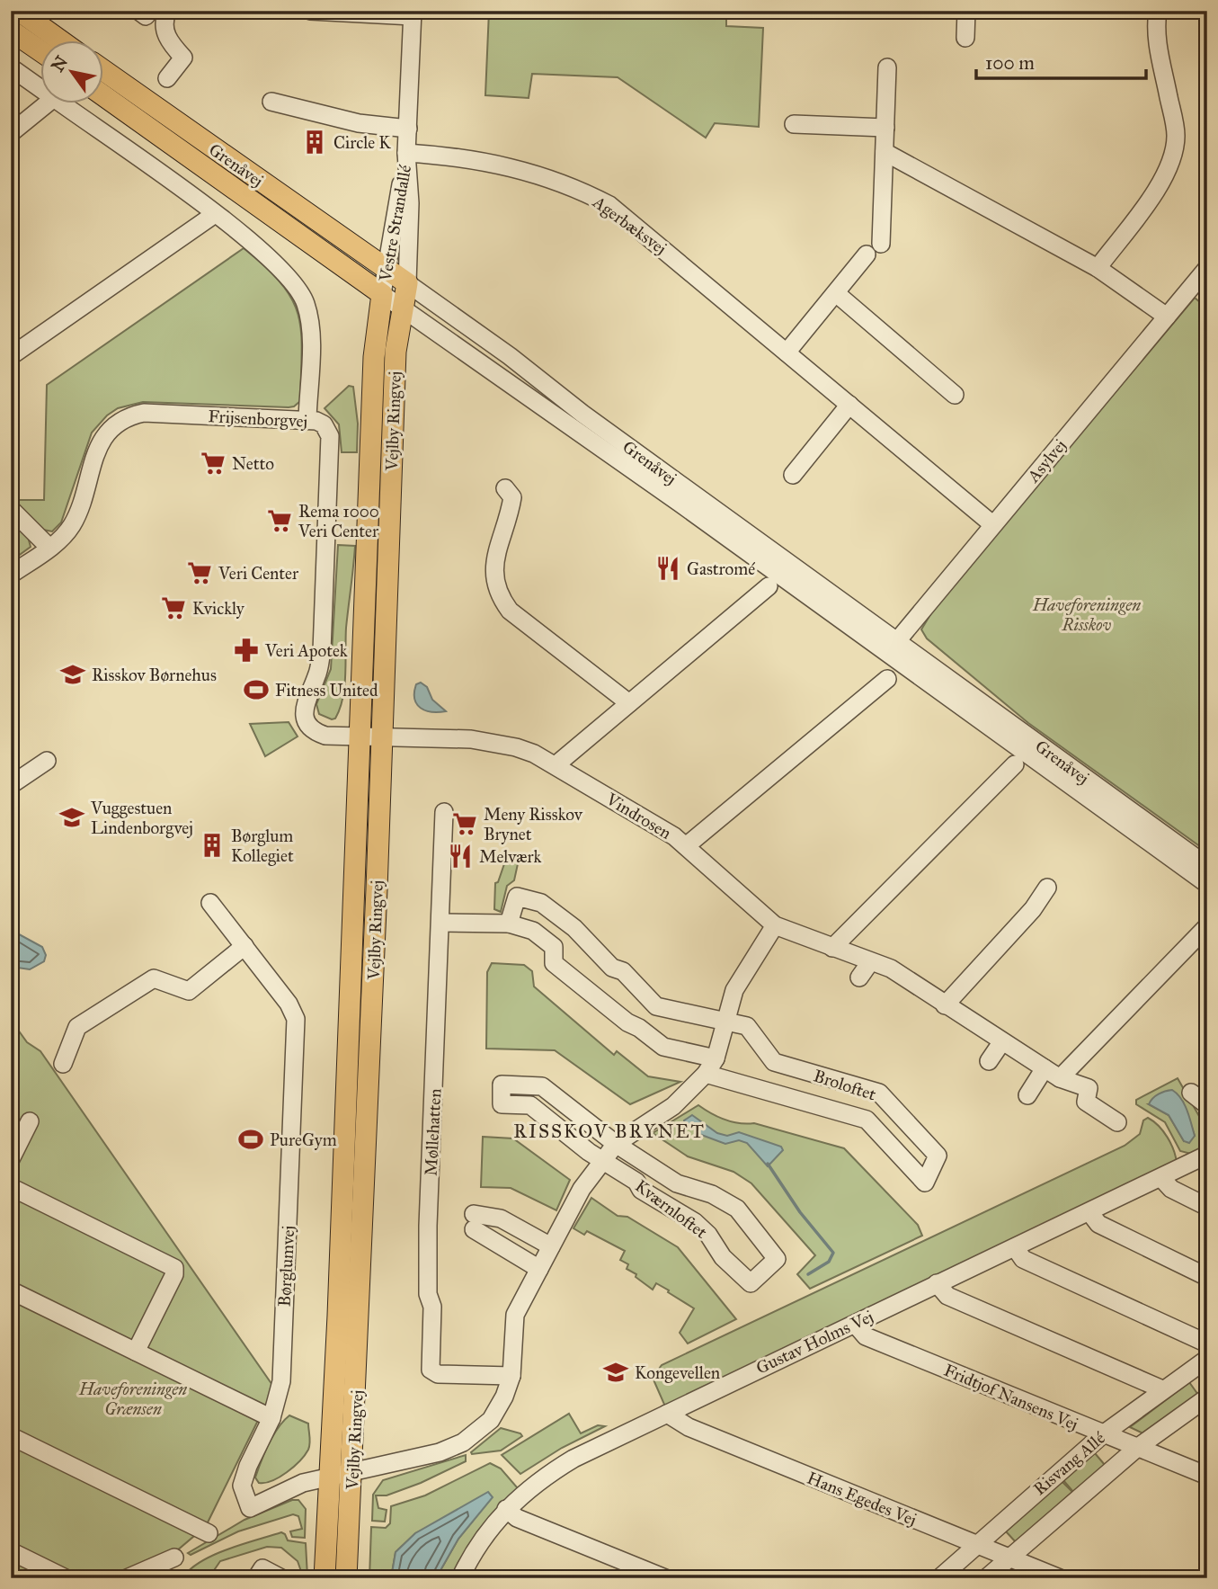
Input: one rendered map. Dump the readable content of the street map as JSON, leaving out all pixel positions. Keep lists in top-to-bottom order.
{
  "streets": {
    "main road": ["Grenåvej", "Vejlby Ringvej"],
    "street": [
      "Vestre Strandallé",
      "Agerbæksvej",
      "Frijsenborgvej",
      "Asylvej",
      "Vindrosen",
      "Broloftet",
      "Møllehatten",
      "Kværnloftet",
      "Børglumvej",
      "Gustav Holms Vej",
      "Fridtjof Nansens Vej",
      "Risvang Allé",
      "Hans Egedes Vej"
    ]
  },
  "crossings": [
    ["Grenåvej", "Vestre Strandallé"],
    ["Grenåvej", "Vejlby Ringvej"],
    ["Grenåvej", "Asylvej"],
    ["Vestre Strandallé", "Agerbæksvej"],
    ["Vestre Strandallé", "Vejlby Ringvej"],
    ["Agerbæksvej", "Asylvej"],
    ["Frijsenborgvej", "Vejlby Ringvej"],
    ["Frijsenborgvej", "Vindrosen"],
    ["Vejlby Ringvej", "Vindrosen"],
    ["Vejlby Ringvej", "Børglumvej"],
    ["Gustav Holms Vej", "Fridtjof Nansens Vej"],
    ["Gustav Holms Vej", "Hans Egedes Vej"],
    ["Fridtjof Nansens Vej", "Risvang Allé"],
    ["Risvang Allé", "Hans Egedes Vej"]
  ],
  "districts": ["RISSKOV BRYNET"],
  "parks": ["Haveforeningen Risskov", "Haveforeningen Grænsen"],
  "places": {
    "building": ["Circle K", "Børglum Kollegiet"],
    "supermarket": [
      "Netto",
      "Rema 1000 Veri Center",
      "Veri Center",
      "Kvickly",
      "Meny Risskov Brynet"
    ],
    "restaurant": ["Gastromé", "Melværk"],
    "pharmacy": ["Veri Apotek"],
    "school or university": ["Risskov Børnehus", "Vuggestuen Lindenborgvej", "Kongevellen"],
    "sports": ["Fitness United", "PureGym"]
  },
  "scale_bar": "100 m",
  "north": "top left"
}
